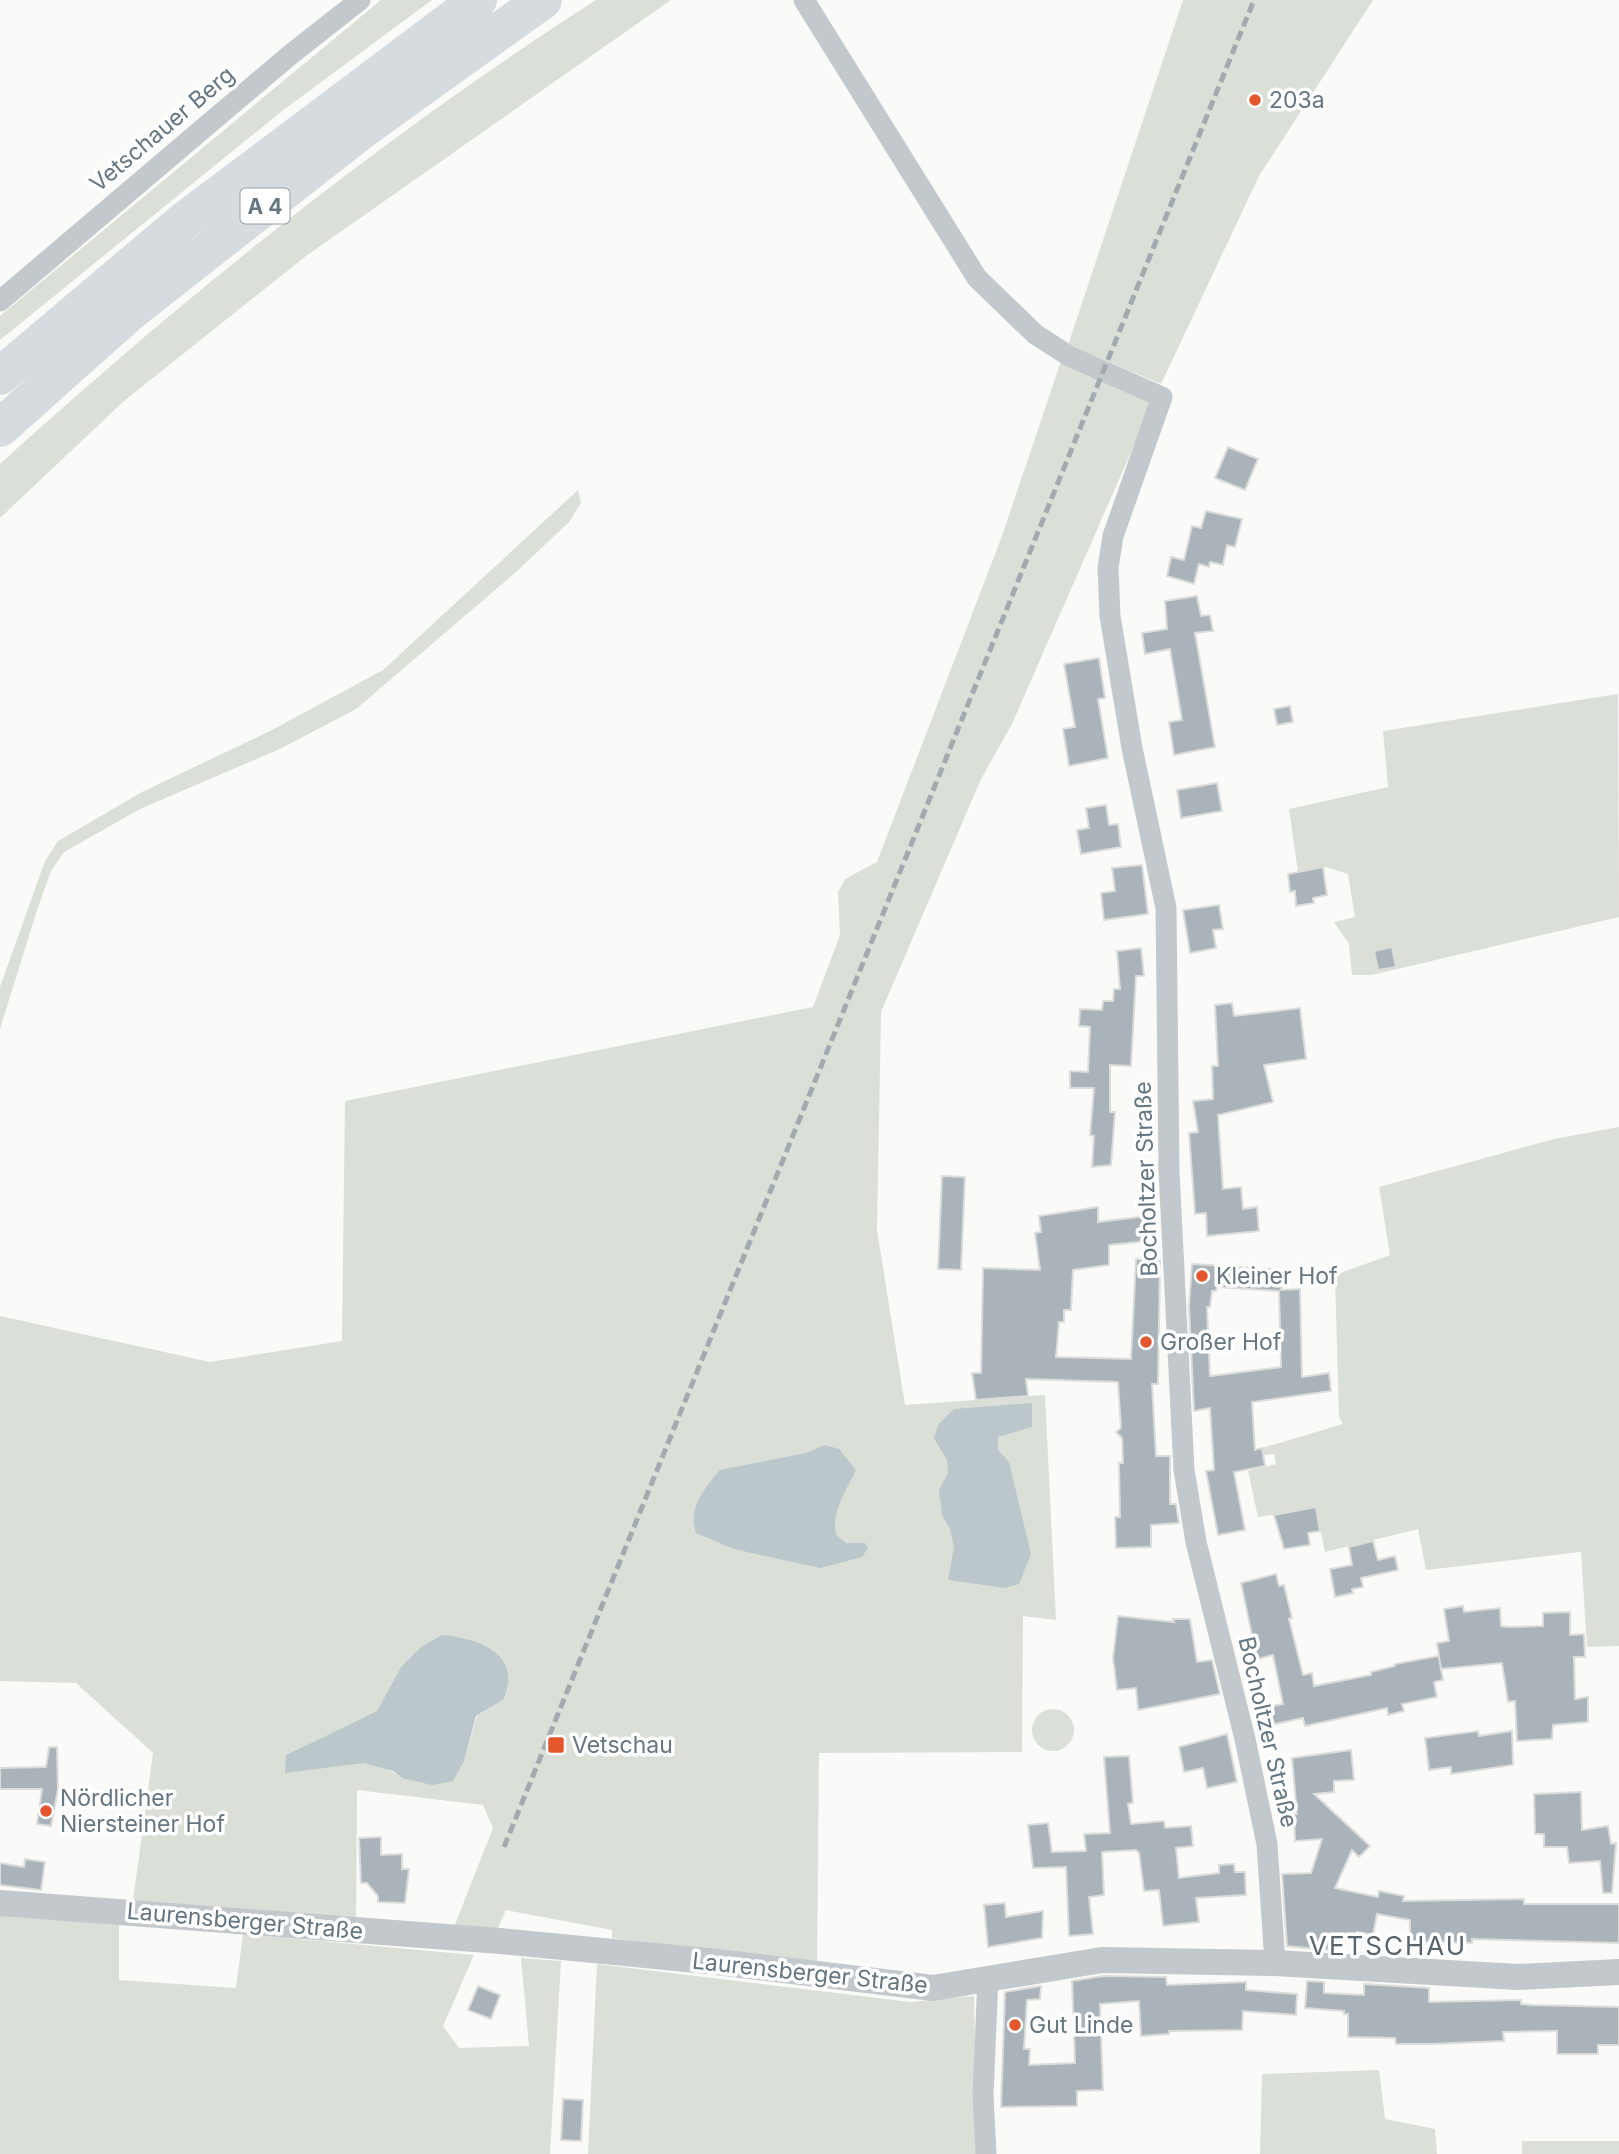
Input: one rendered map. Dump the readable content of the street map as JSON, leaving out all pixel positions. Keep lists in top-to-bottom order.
{
  "streets": {
    "highway": ["A 4"],
    "street": ["Vetschauer Berg", "Bocholtzer Straße", "Laurensberger Straße"]
  },
  "crossings": [
    ["Bocholtzer Straße", "Laurensberger Straße"]
  ],
  "districts": ["VETSCHAU"],
  "places": {
    "other": [
      "203a",
      "Kleiner Hof",
      "Großer Hof",
      "Nördlicher Niersteiner Hof",
      "Gut Linde"
    ],
    "transit": ["Vetschau"]
  }
}
